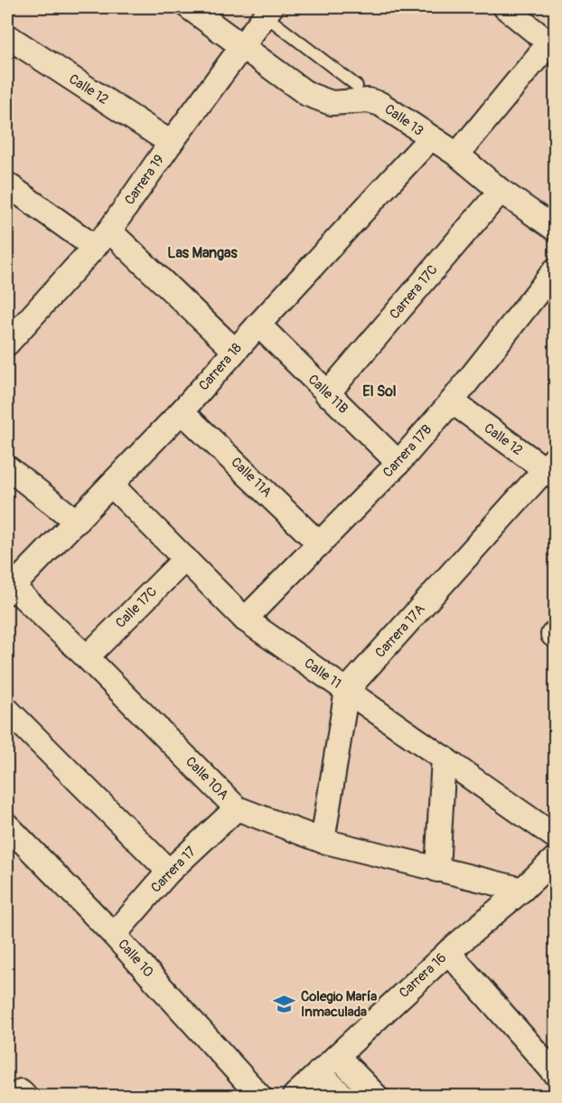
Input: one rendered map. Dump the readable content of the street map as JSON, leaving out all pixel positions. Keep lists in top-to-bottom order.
{
  "streets": {
    "street": [
      "Calle 12",
      "Calle 13",
      "Carrera 19",
      "Carrera 17C",
      "Carrera 18",
      "Calle 11B",
      "Carrera 17B",
      "Calle 11A",
      "Calle 17C",
      "Carrera 17A",
      "Calle 11",
      "Calle 10A",
      "Carrera 17",
      "Calle 10",
      "Carrera 16"
    ]
  },
  "crossings": [
    ["Calle 12", "Carrera 19"],
    ["Calle 12", "Carrera 17B"],
    ["Calle 12", "Carrera 17A"],
    ["Calle 13", "Carrera 19"],
    ["Calle 13", "Carrera 17C"],
    ["Calle 13", "Carrera 18"],
    ["Carrera 17C", "Calle 11B"],
    ["Carrera 18", "Calle 11B"],
    ["Carrera 18", "Calle 11A"],
    ["Carrera 18", "Calle 11"],
    ["Carrera 18", "Calle 10A"],
    ["Calle 11B", "Carrera 17B"],
    ["Carrera 17B", "Calle 11A"],
    ["Carrera 17B", "Calle 11"],
    ["Calle 17C", "Calle 11"],
    ["Calle 17C", "Calle 10A"],
    ["Carrera 17A", "Calle 11"],
    ["Calle 10A", "Carrera 17"],
    ["Calle 10A", "Carrera 16"],
    ["Carrera 17", "Calle 10"]
  ],
  "districts": ["Las Mangas", "El Sol"],
  "places": {
    "school or university": ["Colegio María Inmaculada"]
  }
}
